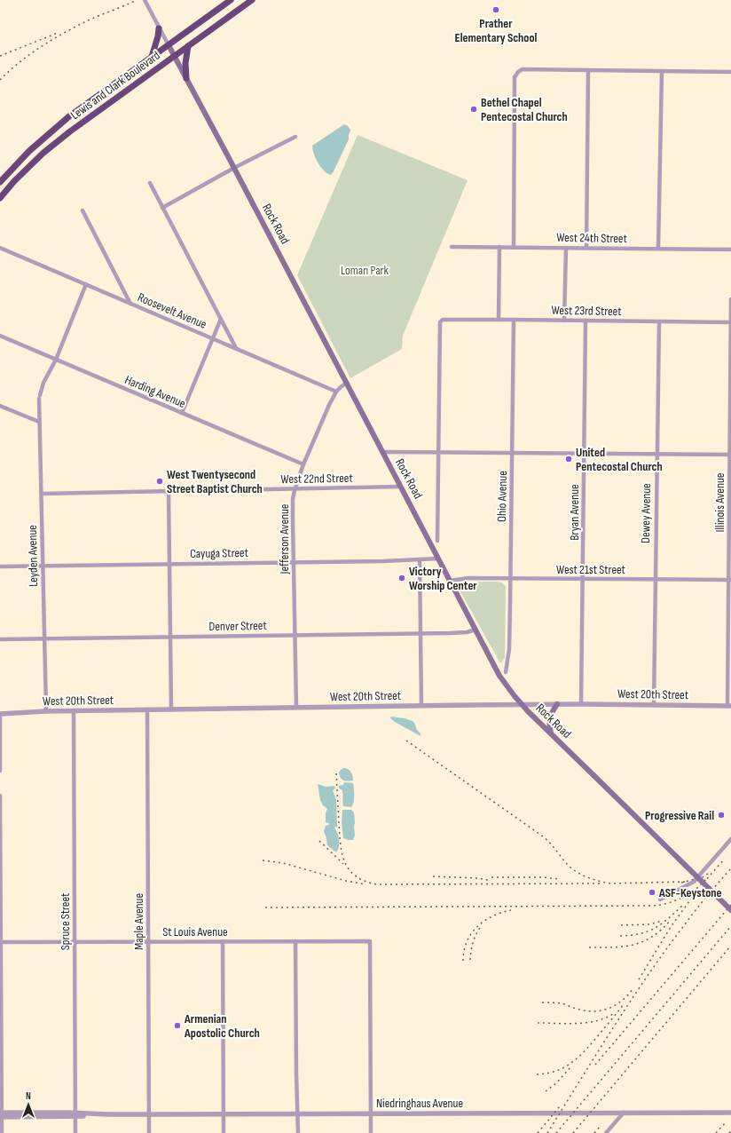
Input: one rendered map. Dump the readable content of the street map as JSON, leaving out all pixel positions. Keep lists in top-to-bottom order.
{
  "streets": {
    "highway": ["Lewis and Clark Boulevard"],
    "main road": ["Rock Road"],
    "street": [
      "West 24th Street",
      "Roosevelt Avenue",
      "West 23rd Street",
      "Harding Avenue",
      "West 22nd Street",
      "Ohio Avenue",
      "Illinois Avenue",
      "Bryan Avenue",
      "Dewey Avenue",
      "Jefferson Avenue",
      "Cayuga Street",
      "Leyden Avenue",
      "West 21st Street",
      "Denver Street",
      "West 20th Street",
      "Spruce Street",
      "Maple Avenue",
      "St Louis Avenue",
      "Niedringhaus Avenue"
    ]
  },
  "crossings": [
    ["Lewis and Clark Boulevard", "Rock Road"],
    ["Rock Road", "West 22nd Street"],
    ["Rock Road", "Jefferson Avenue"],
    ["Rock Road", "Cayuga Street"],
    ["Rock Road", "West 21st Street"],
    ["Rock Road", "Denver Street"],
    ["Rock Road", "West 20th Street"],
    ["Roosevelt Avenue", "Jefferson Avenue"],
    ["Roosevelt Avenue", "Leyden Avenue"],
    ["West 23rd Street", "Ohio Avenue"],
    ["West 23rd Street", "Illinois Avenue"],
    ["West 23rd Street", "Bryan Avenue"],
    ["West 23rd Street", "Dewey Avenue"],
    ["Harding Avenue", "Jefferson Avenue"],
    ["Harding Avenue", "Leyden Avenue"],
    ["West 22nd Street", "Jefferson Avenue"],
    ["West 22nd Street", "Leyden Avenue"],
    ["Ohio Avenue", "West 21st Street"],
    ["Illinois Avenue", "West 21st Street"],
    ["Illinois Avenue", "West 20th Street"],
    ["Bryan Avenue", "West 21st Street"],
    ["Bryan Avenue", "West 20th Street"],
    ["Dewey Avenue", "West 21st Street"],
    ["Dewey Avenue", "West 20th Street"],
    ["Jefferson Avenue", "Cayuga Street"],
    ["Jefferson Avenue", "Denver Street"],
    ["Jefferson Avenue", "West 20th Street"],
    ["Cayuga Street", "Leyden Avenue"],
    ["Leyden Avenue", "Denver Street"],
    ["Leyden Avenue", "West 20th Street"],
    ["West 20th Street", "Spruce Street"],
    ["West 20th Street", "Maple Avenue"],
    ["Spruce Street", "St Louis Avenue"],
    ["Spruce Street", "Niedringhaus Avenue"],
    ["Maple Avenue", "St Louis Avenue"],
    ["Maple Avenue", "Niedringhaus Avenue"],
    ["St Louis Avenue", "Niedringhaus Avenue"]
  ],
  "parks": ["Loman Park"],
  "places": [
    "Prather Elementary School",
    "Bethel Chapel Pentecostal Church",
    "United Pentecostal Church",
    "West Twentysecond Street Baptist Church",
    "Victory Worship Center",
    "Progressive Rail",
    "ASF-Keystone",
    "Armenian Apostolic Church"
  ],
  "north": "top"
}
